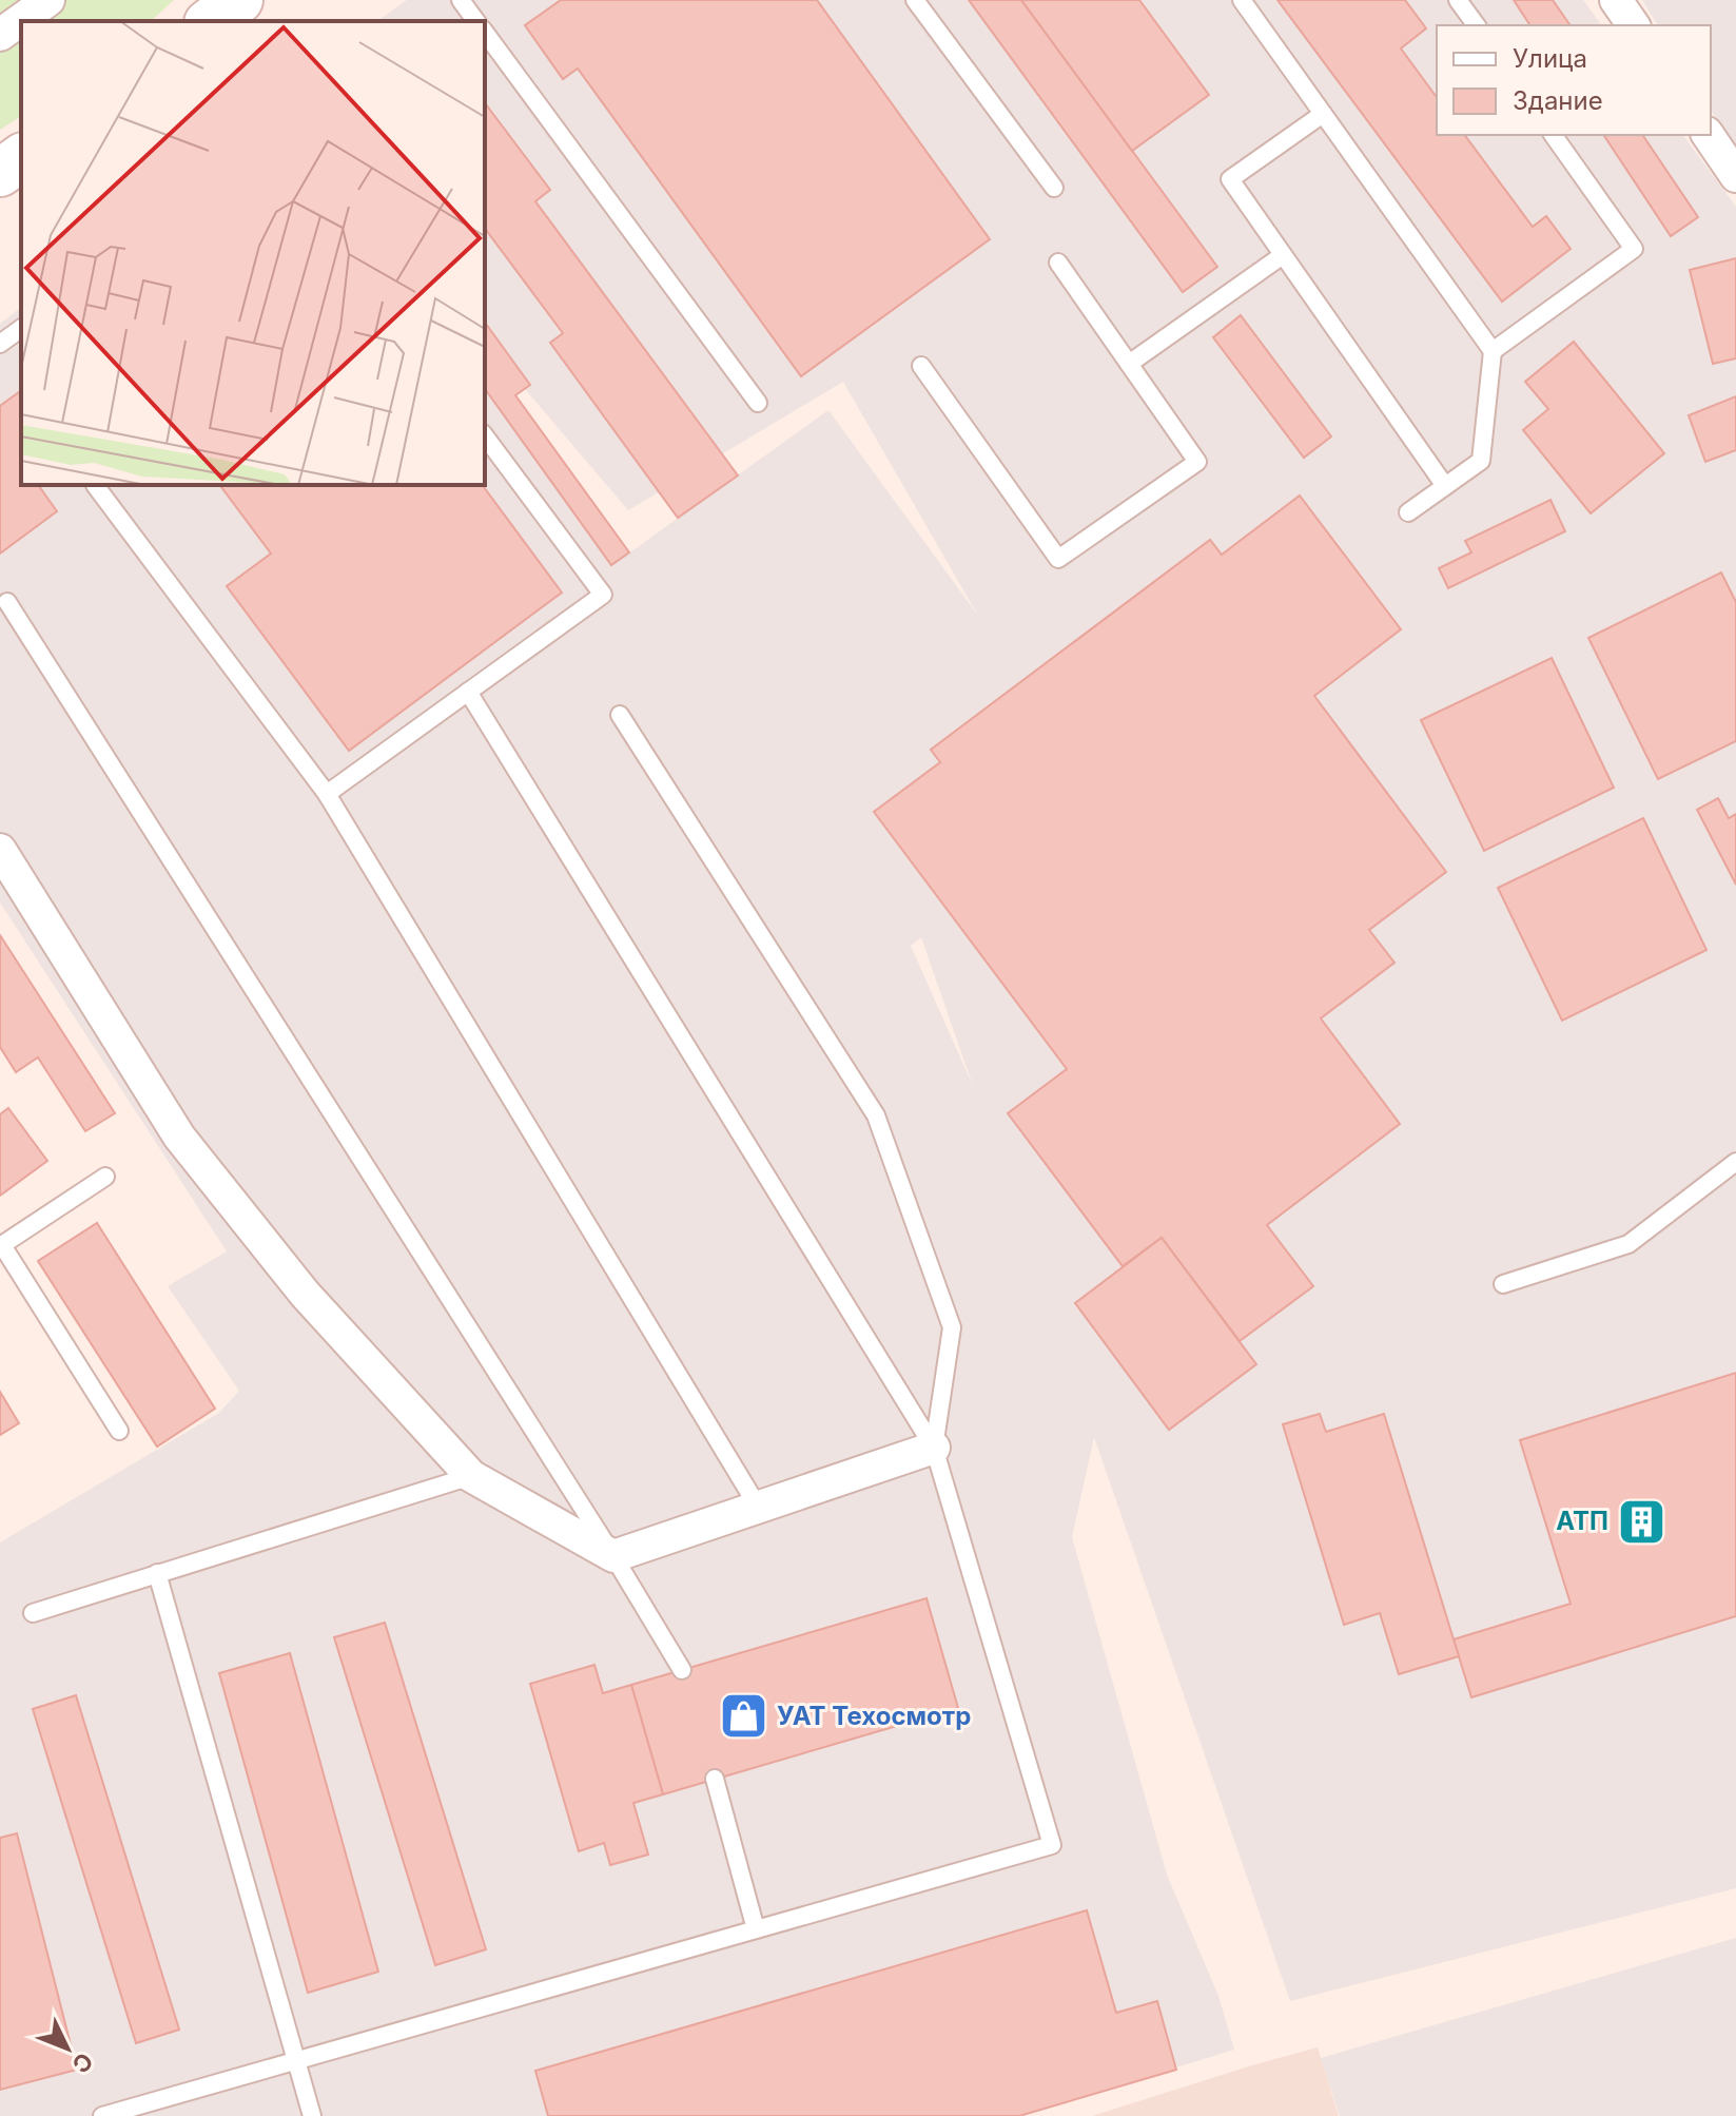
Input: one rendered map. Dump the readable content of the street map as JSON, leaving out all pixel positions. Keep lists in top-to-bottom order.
{
  "places": {
    "building": ["АТП"],
    "shop": ["УАТ Техосмотр"]
  },
  "legend": ["Улица", "Здание"],
  "north": "bottom right"
}
